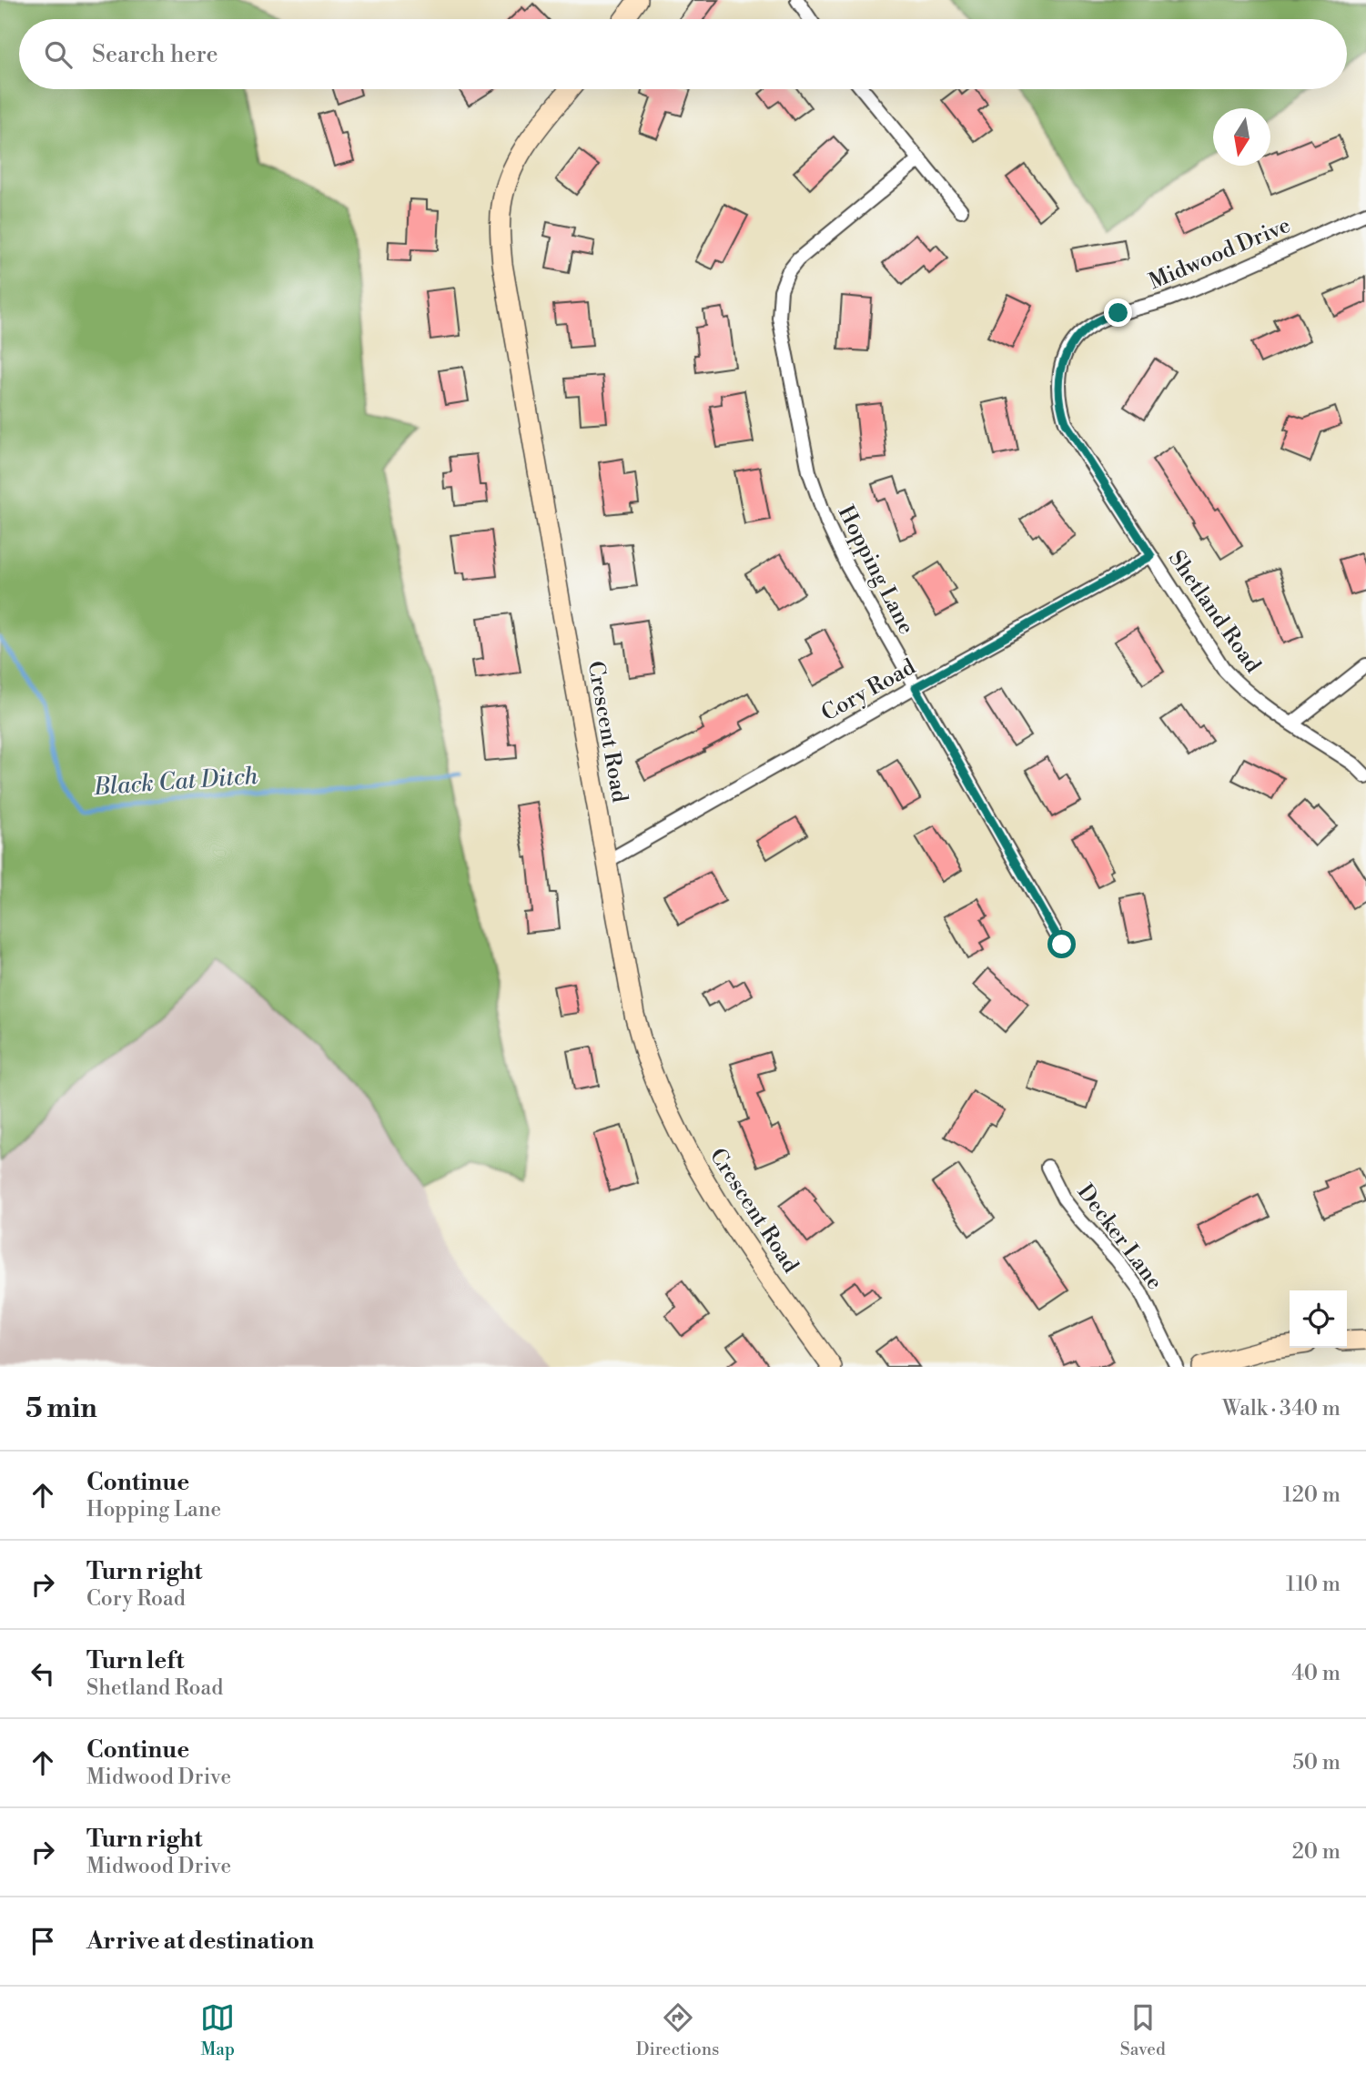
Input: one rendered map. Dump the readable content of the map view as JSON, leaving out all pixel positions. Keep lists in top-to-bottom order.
{
  "streets": {
    "street": [
      "Midwood Drive",
      "Hopping Lane",
      "Shetland Road",
      "Cory Road",
      "Crescent Road",
      "Decker Lane"
    ]
  },
  "crossings": [
    ["Midwood Drive", "Shetland Road"],
    ["Hopping Lane", "Cory Road"],
    ["Shetland Road", "Cory Road"],
    ["Cory Road", "Crescent Road"]
  ],
  "water": ["Black Cat Ditch"],
  "north": "bottom",
  "page": {
    "search": "Search here",
    "heading": ["5 min", "Walk · 340 m"],
    "list": [
      ["Continue", "Hopping Lane", "120 m"],
      ["Turn right", "Cory Road", "110 m"],
      ["Turn left", "Shetland Road", "40 m"],
      ["Continue", "Midwood Drive", "50 m"],
      ["Turn right", "Midwood Drive", "20 m"],
      "Arrive at destination"
    ],
    "nav": ["Map", "Directions", "Saved"]
  }
}
